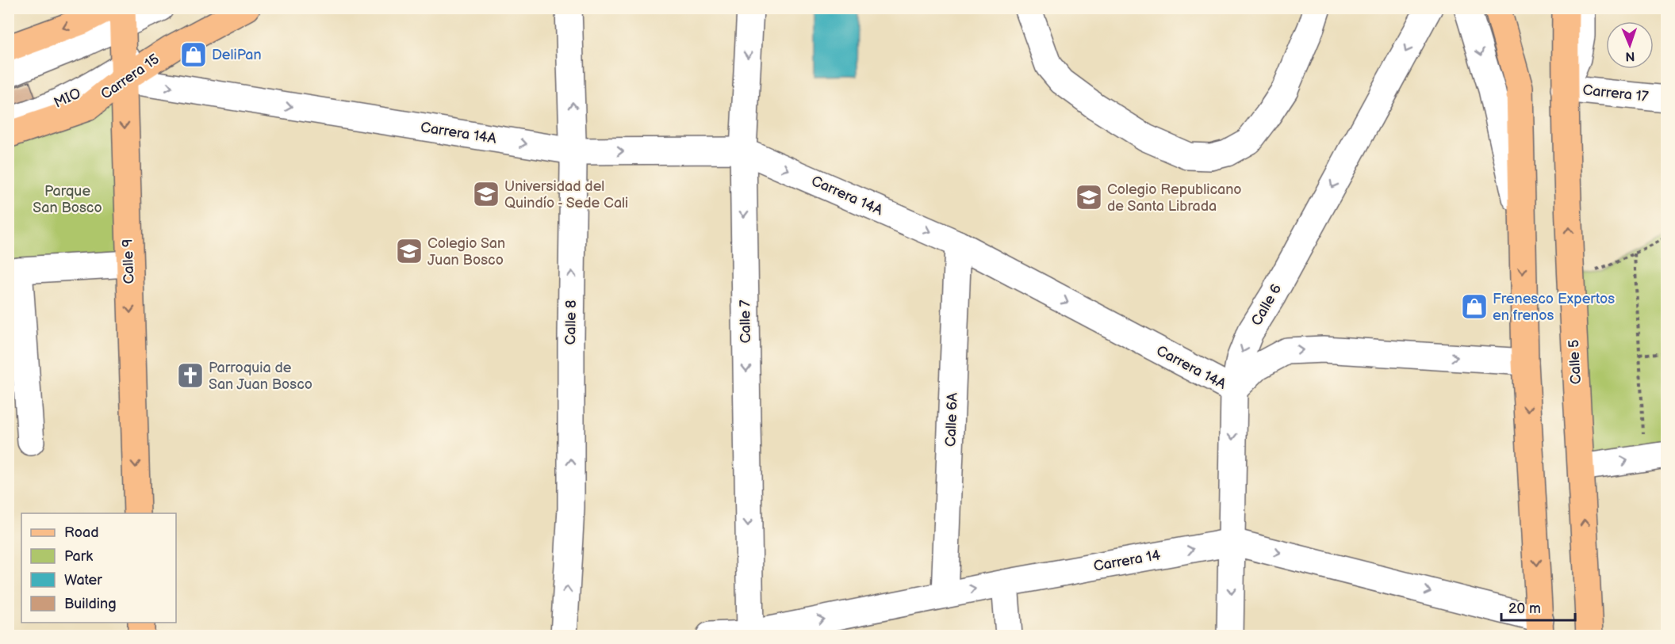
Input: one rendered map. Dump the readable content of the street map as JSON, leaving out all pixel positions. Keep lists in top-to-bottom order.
{
  "streets": {
    "main road": ["Carrera 15", "Calle 9", "Calle 5"],
    "street": [
      "Carrera 17",
      "MIO",
      "Carrera 14A",
      "Calle 6",
      "Calle 7",
      "Calle 8",
      "Calle 6A",
      "Carrera 14"
    ]
  },
  "crossings": [
    ["Carrera 15", "MIO"],
    ["Carrera 15", "Carrera 14A"],
    ["Carrera 15", "Calle 9"],
    ["Carrera 17", "Calle 5"],
    ["MIO", "Carrera 14A"],
    ["MIO", "Calle 9"],
    ["Carrera 14A", "Calle 9"],
    ["Carrera 14A", "Calle 6"],
    ["Carrera 14A", "Calle 7"],
    ["Carrera 14A", "Calle 8"],
    ["Carrera 14A", "Calle 6A"],
    ["Calle 6", "Carrera 14"],
    ["Calle 7", "Carrera 14"],
    ["Calle 6A", "Carrera 14"]
  ],
  "one_way": [
    "Carrera 14A",
    "Calle 9",
    "Calle 6",
    "Calle 7",
    "Calle 8",
    "Carrera 14"
  ],
  "parks": ["Parque San Bosco"],
  "places": {
    "shop": ["DeliPan", "Frenesco Expertos en frenos"],
    "school or university": ["Universidad del Quindío - Sede Cali", "Colegio Republicano de Santa Librada", "Colegio San Juan Bosco"],
    "church": ["Parroquia de San Juan Bosco"]
  },
  "legend": [
    "Road",
    "Park",
    "Water",
    "Building"
  ],
  "scale_bar": "20 m",
  "north": "bottom"
}
